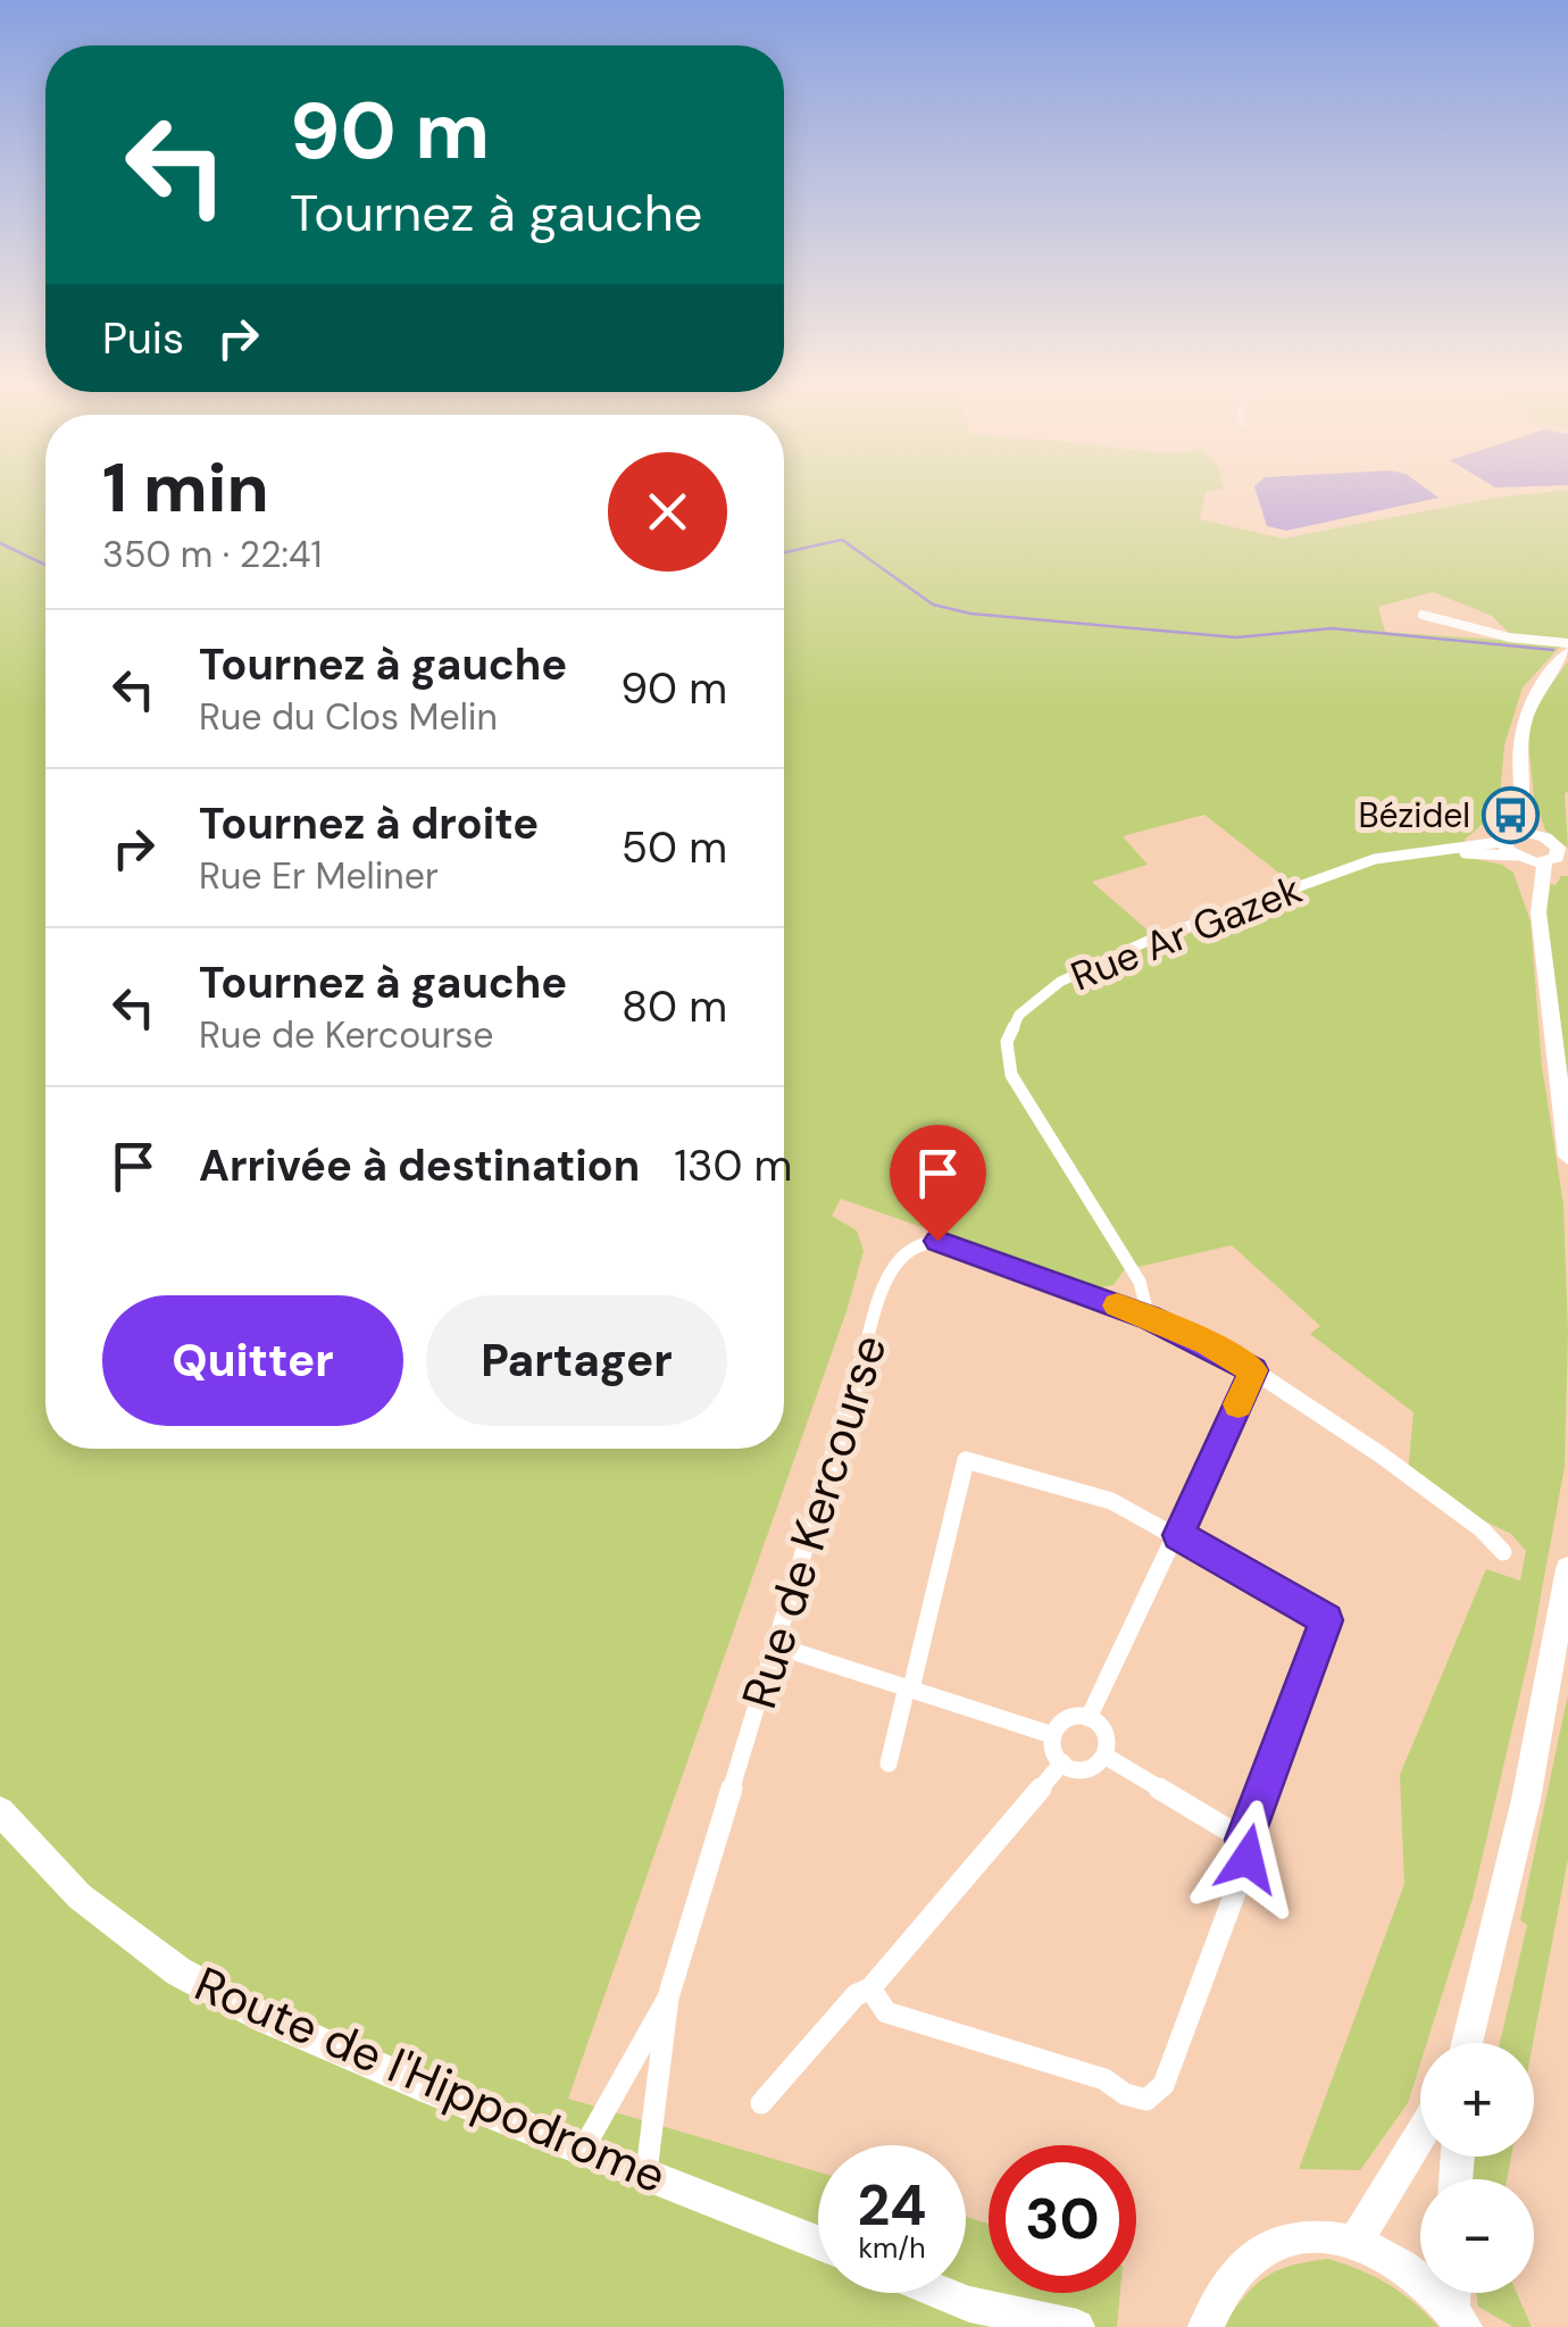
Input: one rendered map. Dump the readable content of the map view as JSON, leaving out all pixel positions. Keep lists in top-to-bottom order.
{
  "streets": {
    "main road": ["Route de l'Hippodrome"],
    "street": ["Rue Ar Gazek", "Rue de Kercourse"]
  },
  "crossings": [
    ["Rue Ar Gazek", "Rue de Kercourse"],
    ["Rue de Kercourse", "Route de l'Hippodrome"]
  ],
  "places": {
    "bus stop": ["Bézidel"]
  },
  "page": {
    "turn": ["90 m", "Tournez à gauche"],
    "then": "Puis",
    "heading": ["1 min", "350 m · 22:41"],
    "list": [
      {
        "name": "Tournez à gauche",
        "note": "Rue du Clos Melin",
        "value": "90 m"
      },
      {
        "name": "Tournez à droite",
        "note": "Rue Er Meliner",
        "value": "50 m"
      },
      {
        "name": "Tournez à gauche",
        "note": "Rue de Kercourse",
        "value": "80 m"
      },
      {
        "name": "Arrivée à destination",
        "value": "130 m"
      }
    ],
    "buttons": ["Quitter", "Partager"],
    "map_buttons": ["+", "−"],
    "speed": "24 km/h",
    "limit": "30"
  }
}
